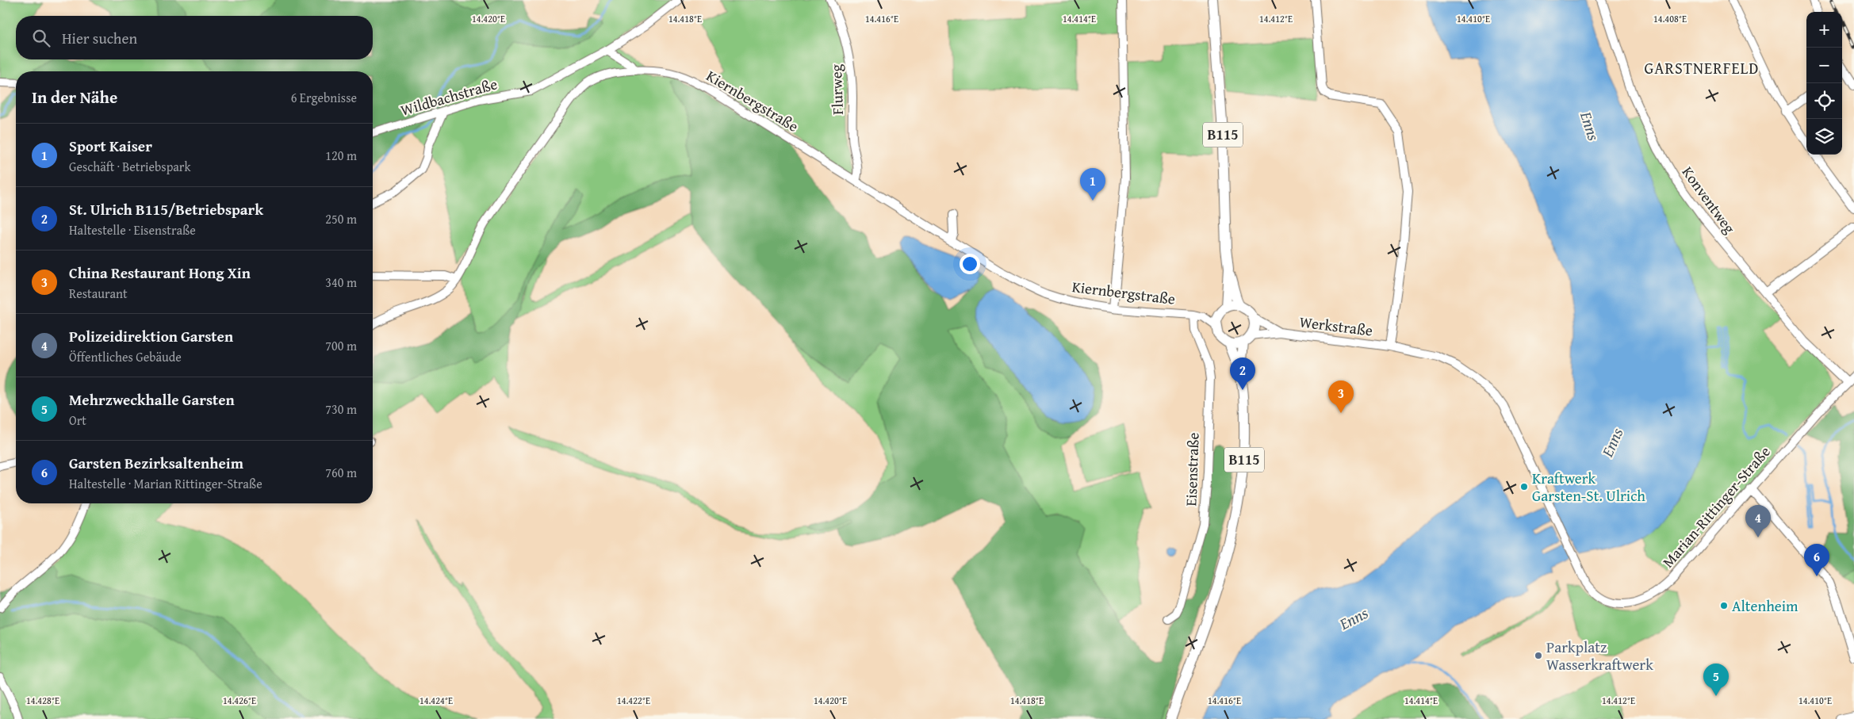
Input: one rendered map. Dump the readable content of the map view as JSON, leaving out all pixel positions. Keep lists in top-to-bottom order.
{
  "streets": {
    "main road": ["B115"],
    "street": [
      "Flurweg",
      "Wildbachstraße",
      "Kiernbergstraße",
      "Konventweg",
      "Werkstraße",
      "Eisenstraße",
      "Marian-Rittinger-Straße"
    ]
  },
  "crossings": [
    ["Flurweg", "Kiernbergstraße"],
    ["Kiernbergstraße", "B115"],
    ["Kiernbergstraße", "Werkstraße"],
    ["Kiernbergstraße", "Eisenstraße"],
    ["B115", "Werkstraße"],
    ["Konventweg", "Marian-Rittinger-Straße"],
    ["Werkstraße", "Marian-Rittinger-Straße"]
  ],
  "districts": ["GARSTNERFELD"],
  "water": ["Enns"],
  "places": ["Kraftwerk Garsten-St. Ulrich", "Altenheim", "Parkplatz Wasserkraftwerk"],
  "page": {
    "map_buttons": ["+", "−"],
    "search": "Hier suchen",
    "heading": ["In der Nähe", "6 Ergebnisse"],
    "list": [
      {
        "mark": "1",
        "name": "Sport Kaiser",
        "note": "Geschäft · Betriebspark",
        "value": "120 m"
      },
      {
        "mark": "2",
        "name": "St. Ulrich B115/Betriebspark",
        "note": "Haltestelle · Eisenstraße",
        "value": "250 m"
      },
      {
        "mark": "3",
        "name": "China Restaurant Hong Xin",
        "note": "Restaurant",
        "value": "340 m"
      },
      {
        "mark": "4",
        "name": "Polizeidirektion Garsten",
        "note": "Öffentliches Gebäude",
        "value": "700 m"
      },
      {
        "mark": "5",
        "name": "Mehrzweckhalle Garsten",
        "note": "Ort",
        "value": "730 m"
      },
      {
        "mark": "6",
        "name": "Garsten Bezirksaltenheim",
        "note": "Haltestelle · Marian Rittinger-Straße",
        "value": "760 m"
      }
    ],
    "pins": [
      "1",
      "2",
      "3",
      "4",
      "6",
      "5"
    ]
  },
  "coordinates": [
    "14.420°E",
    "14.418°E",
    "14.416°E",
    "14.414°E",
    "14.410°E",
    "14.408°E",
    "14.412°E",
    "14.428°E",
    "14.426°E",
    "14.424°E",
    "14.422°E"
  ]
}
